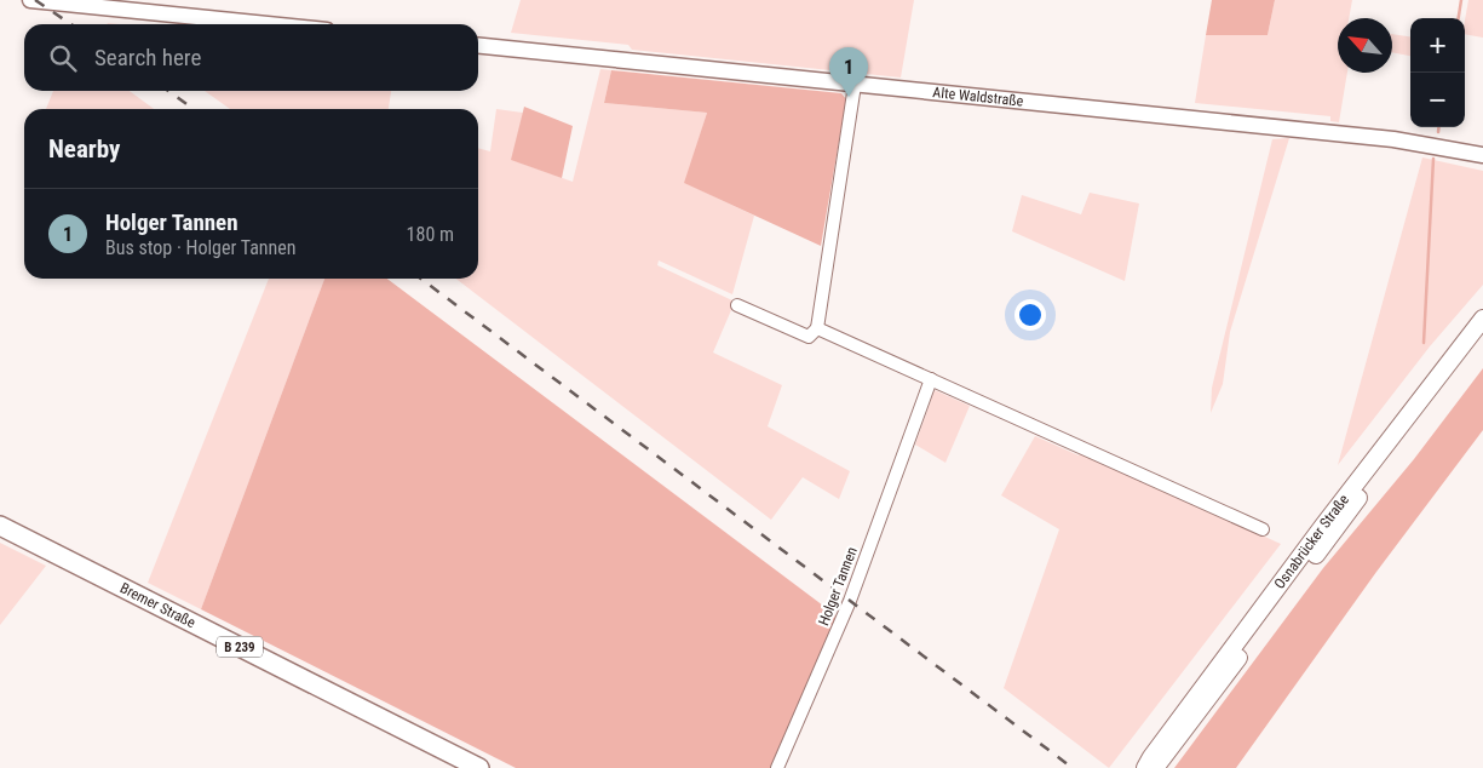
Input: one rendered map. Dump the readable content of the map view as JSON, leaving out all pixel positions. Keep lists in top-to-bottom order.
{
  "streets": {
    "main road": ["Osnabrücker Straße", "Bremer Straße", "B 239"],
    "street": ["Alte Waldstraße", "Holger Tannen"]
  },
  "north": "top left",
  "page": {
    "map_buttons": ["+", "−"],
    "search": "Search here",
    "pins": "1",
    "heading": "Nearby",
    "list": [
      {
        "mark": "1",
        "name": "Holger Tannen",
        "note": "Bus stop · Holger Tannen",
        "value": "180 m"
      }
    ]
  }
}
